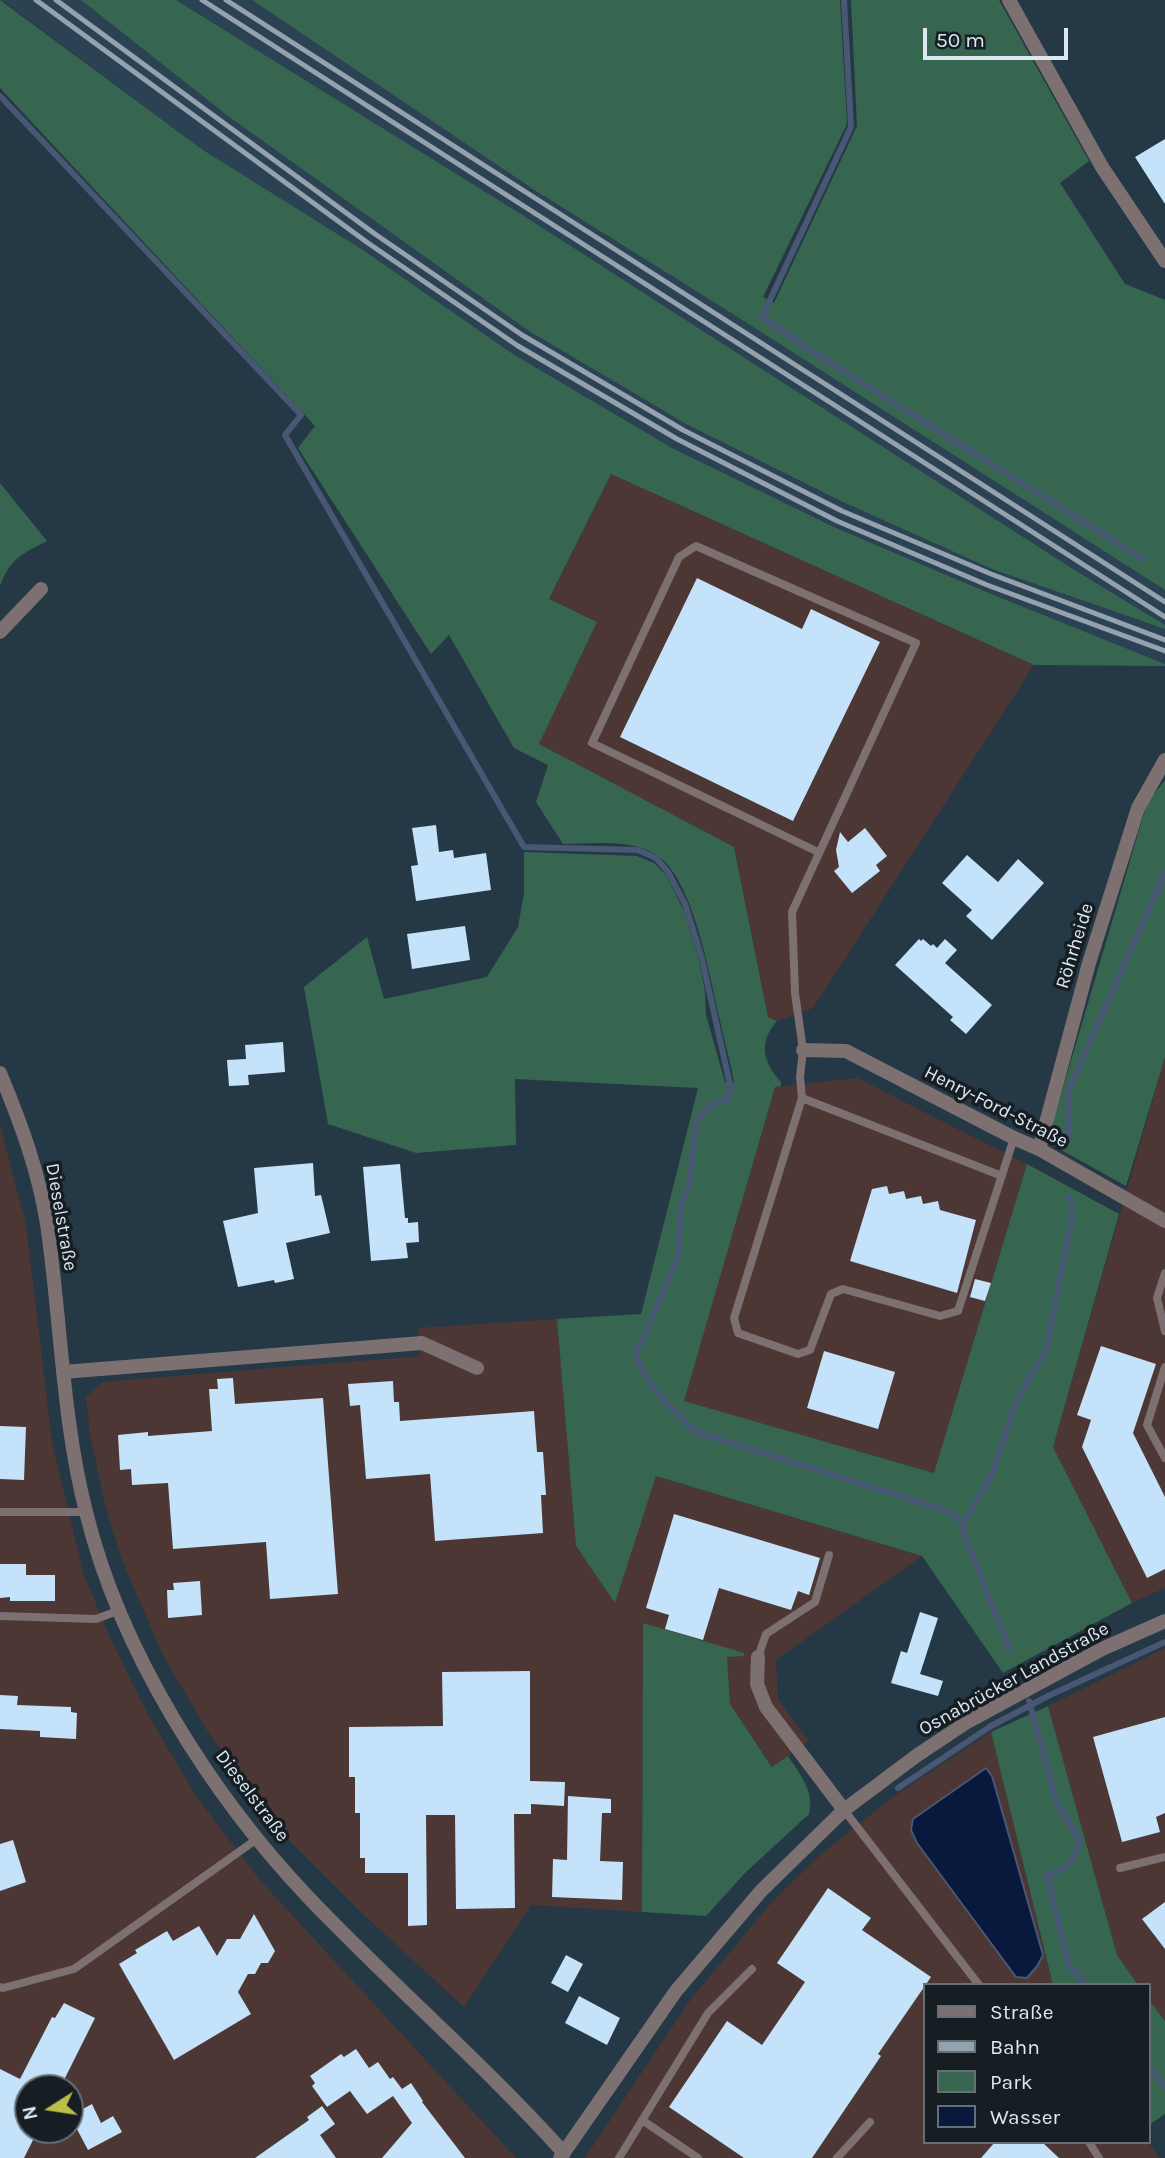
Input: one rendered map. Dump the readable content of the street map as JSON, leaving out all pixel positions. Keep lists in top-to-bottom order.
{
  "streets": {
    "street": [
      "Röhrheide",
      "Henry-Ford-Straße",
      "Dieselstraße",
      "Osnabrücker Landstraße"
    ]
  },
  "crossings": [
    ["Röhrheide", "Henry-Ford-Straße"],
    ["Dieselstraße", "Osnabrücker Landstraße"]
  ],
  "legend": [
    "Straße",
    "Bahn",
    "Park",
    "Wasser"
  ],
  "scale_bar": "50 m",
  "north": "left"
}
